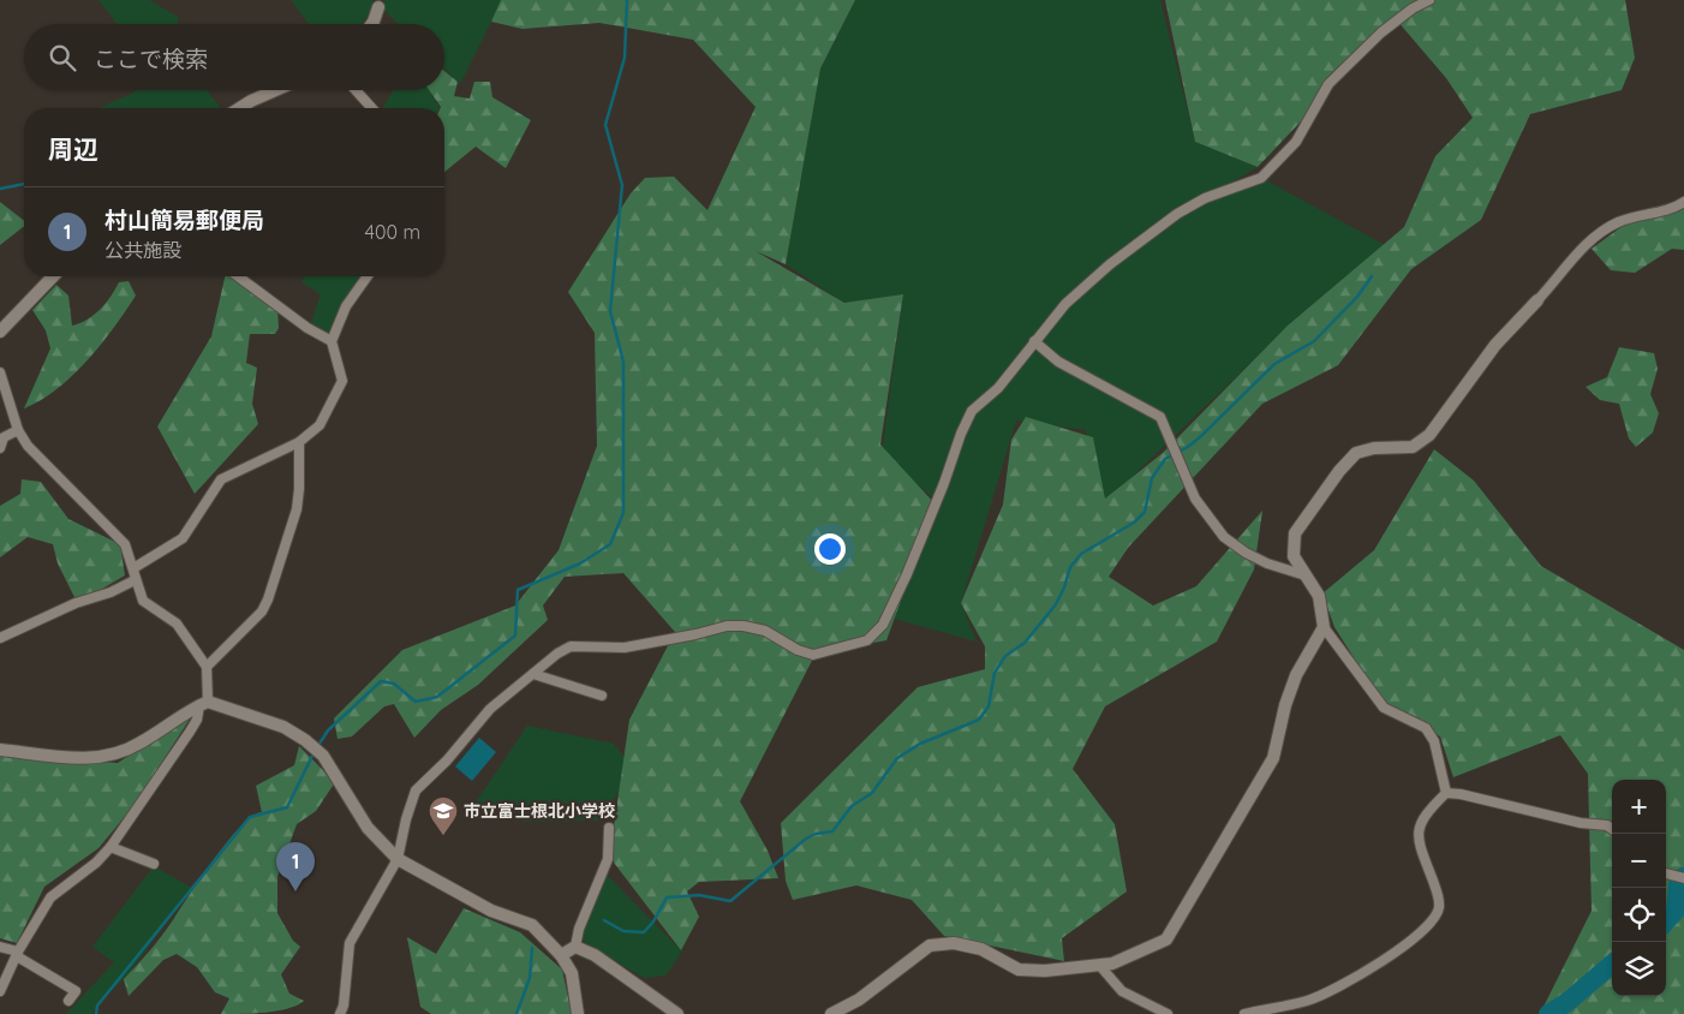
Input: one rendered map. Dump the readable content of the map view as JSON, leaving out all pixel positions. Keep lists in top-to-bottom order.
{
  "places": {
    "school or university": ["市立富士根北小学校"]
  },
  "page": {
    "search": "ここで検索",
    "heading": "周辺",
    "list": [
      {
        "mark": "1",
        "name": "村山簡易郵便局",
        "note": "公共施設",
        "value": "400 m"
      }
    ],
    "map_buttons": ["+", "−"],
    "pins": "1"
  }
}
